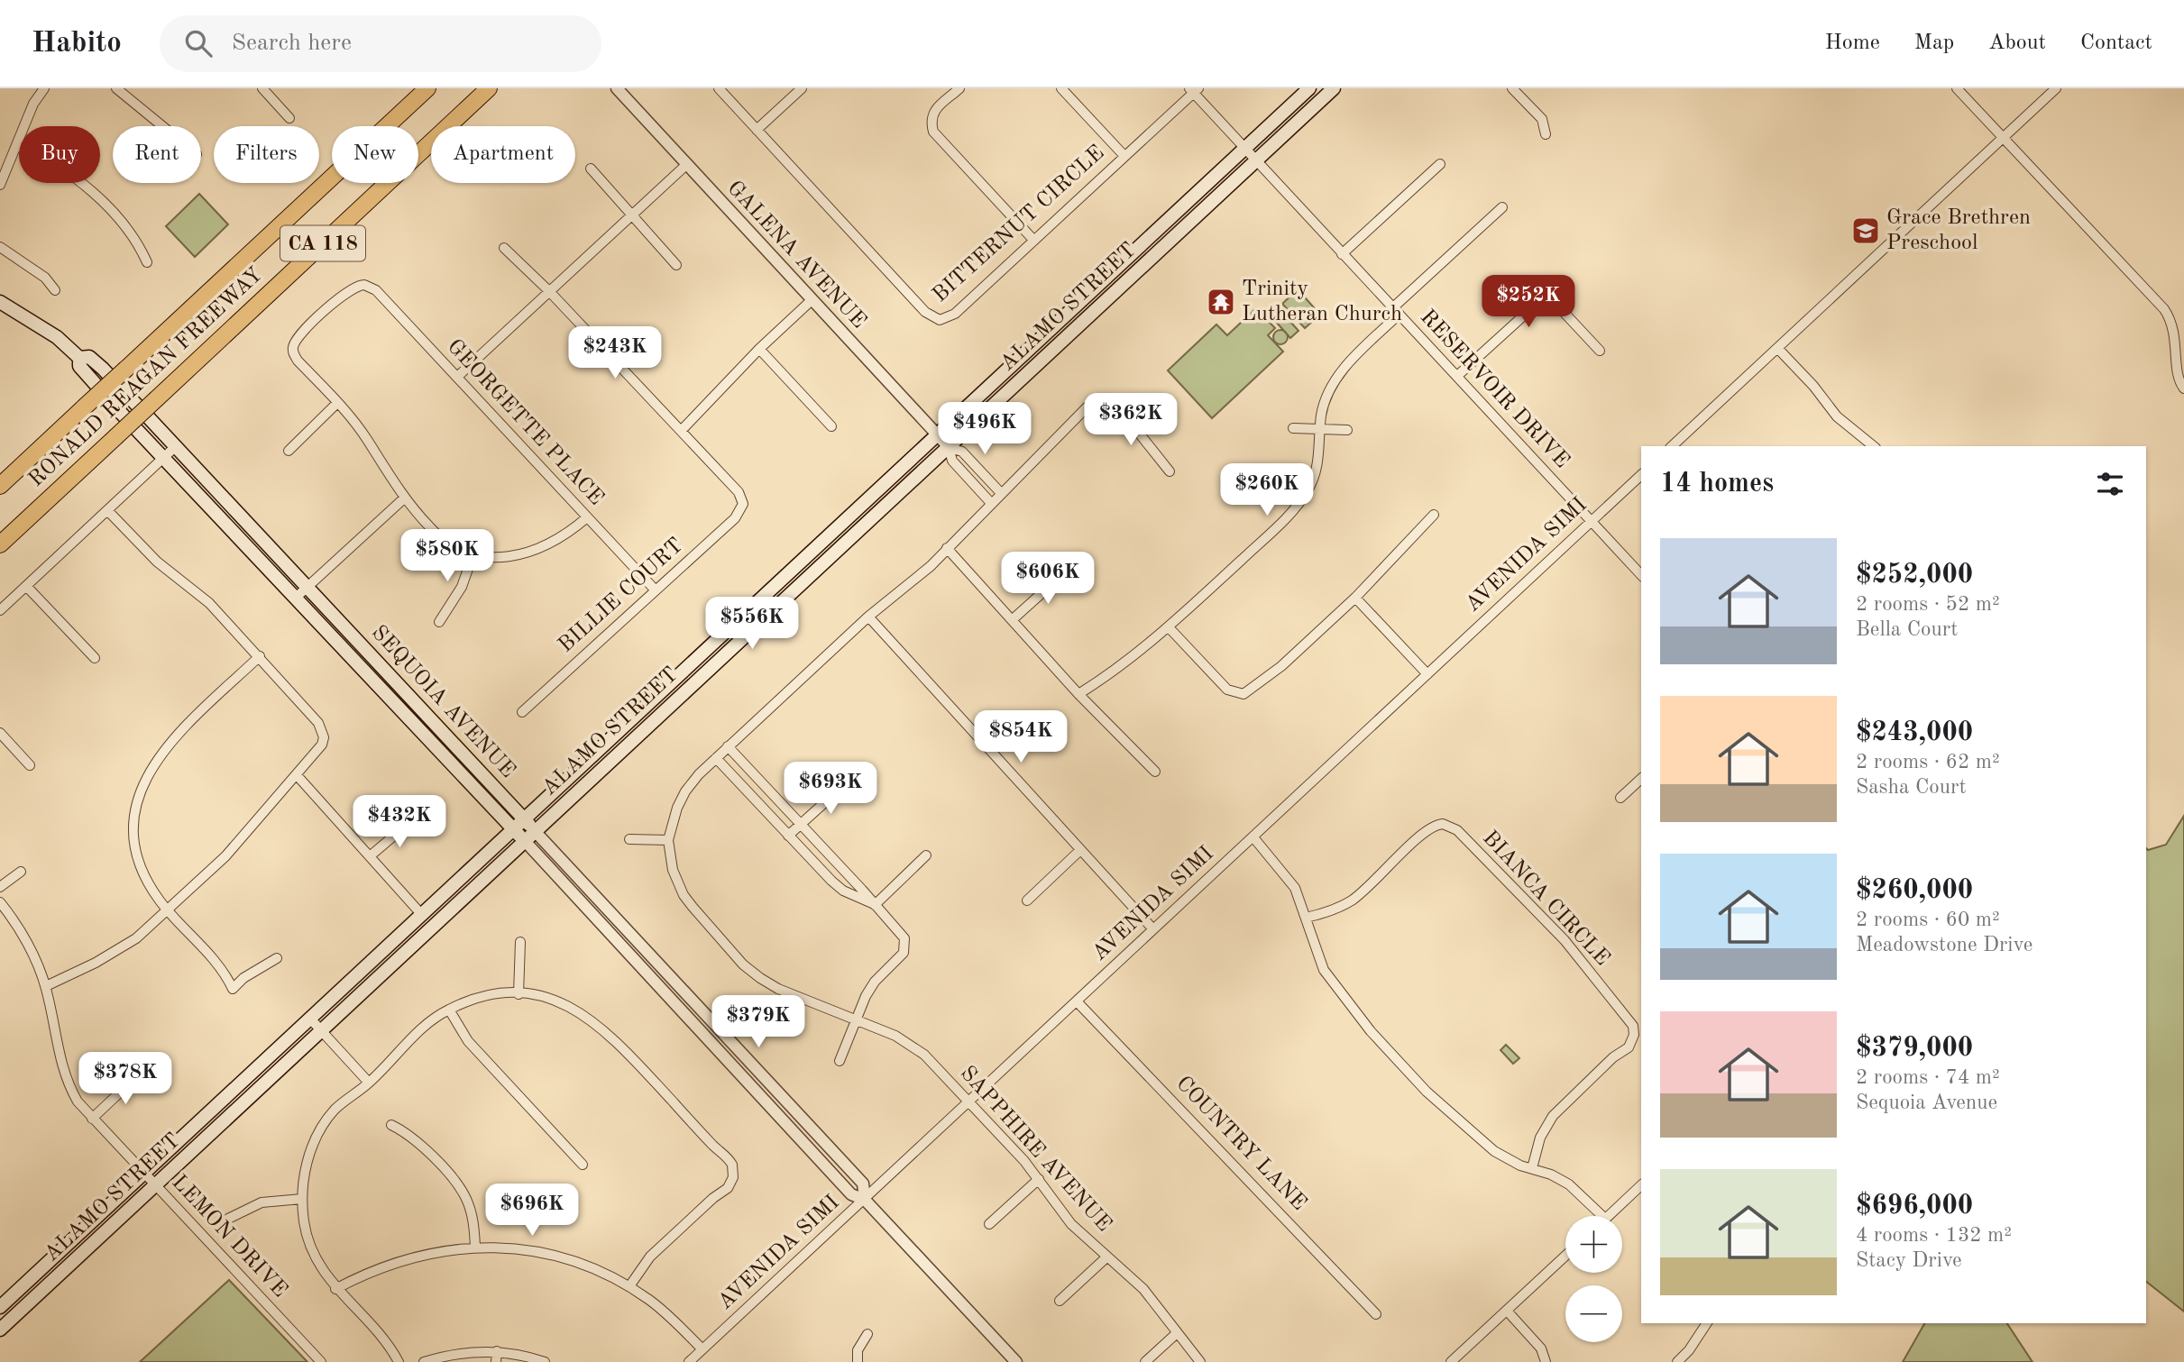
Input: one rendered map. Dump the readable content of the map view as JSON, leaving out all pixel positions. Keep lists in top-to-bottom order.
{
  "streets": {
    "highway": ["CA 118", "RONALD REAGAN FREEWAY"],
    "main road": ["ALAMO STREET", "SEQUOIA AVENUE"],
    "street": [
      "BITTERNUT CIRCLE",
      "GALENA AVENUE",
      "RESERVOIR DRIVE",
      "GEORGETTE PLACE",
      "AVENIDA SIMI",
      "BILLIE COURT",
      "BIANCA CIRCLE",
      "COUNTRY LANE",
      "SAPPHIRE AVENUE",
      "LEMON DRIVE"
    ]
  },
  "crossings": [
    ["BITTERNUT CIRCLE", "RESERVOIR DRIVE"],
    ["GALENA AVENUE", "ALAMO STREET"],
    ["ALAMO STREET", "RESERVOIR DRIVE"],
    ["ALAMO STREET", "SEQUOIA AVENUE"],
    ["ALAMO STREET", "LEMON DRIVE"],
    ["RESERVOIR DRIVE", "AVENIDA SIMI"],
    ["GEORGETTE PLACE", "BILLIE COURT"],
    ["AVENIDA SIMI", "SEQUOIA AVENUE"],
    ["AVENIDA SIMI", "COUNTRY LANE"],
    ["AVENIDA SIMI", "SAPPHIRE AVENUE"]
  ],
  "places": {
    "school or university": ["Grace Brethren Preschool"],
    "temple": ["Trinity Lutheran Church"]
  },
  "page": {
    "header": "Habito",
    "search": "Search here",
    "nav": [
      "Home",
      "Map",
      "About",
      "Contact"
    ],
    "chip": [
      "Buy",
      "Rent",
      "Filters",
      "New",
      "Apartment"
    ],
    "price": [
      "$252K",
      "$243K",
      "$362K",
      "$496K",
      "$260K",
      "$580K",
      "$606K",
      "$556K",
      "$854K",
      "$693K",
      "$432K",
      "$379K",
      "$378K",
      "$696K"
    ],
    "heading": "14 homes",
    "list": [
      {
        "name": "$252,000",
        "note": "2 rooms · 52 m² · Bella Court"
      },
      {
        "name": "$243,000",
        "note": "2 rooms · 62 m² · Sasha Court"
      },
      {
        "name": "$260,000",
        "note": "2 rooms · 60 m² · Meadowstone Drive"
      },
      {
        "name": "$379,000",
        "note": "2 rooms · 74 m² · Sequoia Avenue"
      },
      {
        "name": "$696,000",
        "note": "4 rooms · 132 m² · Stacy Drive"
      }
    ],
    "map_buttons": ["+", "−"]
  }
}
